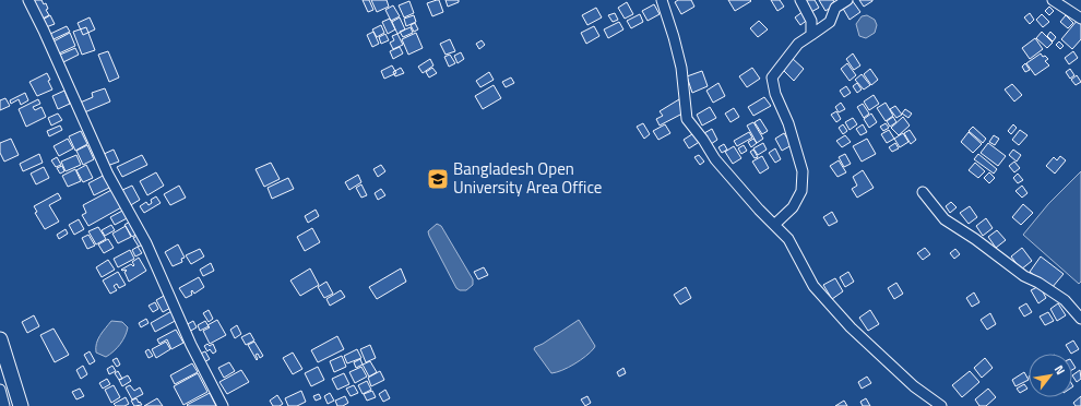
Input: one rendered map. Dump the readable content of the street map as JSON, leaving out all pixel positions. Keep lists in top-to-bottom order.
{
  "places": {
    "school or university": ["Bangladesh Open University Area Office"]
  },
  "north": "top right"
}
